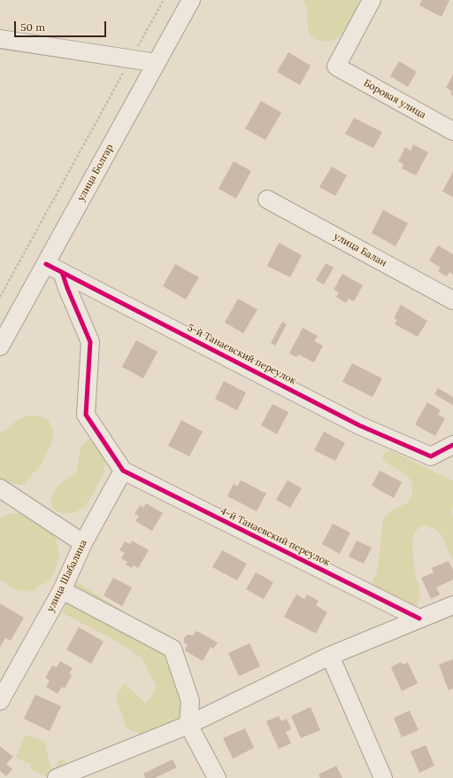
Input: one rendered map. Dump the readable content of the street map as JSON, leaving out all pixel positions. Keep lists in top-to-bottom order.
{
  "streets": {
    "street": [
      "Боровая улица",
      "улица Болгар",
      "улица Балан",
      "5-й Танаевский переулок",
      "4-й Танаевский переулок",
      "улица Шабалина"
    ]
  },
  "crossings": [
    ["улица Болгар", "5-й Танаевский переулок"],
    ["4-й Танаевский переулок", "улица Шабалина"]
  ],
  "scale_bar": "50 m"
}
